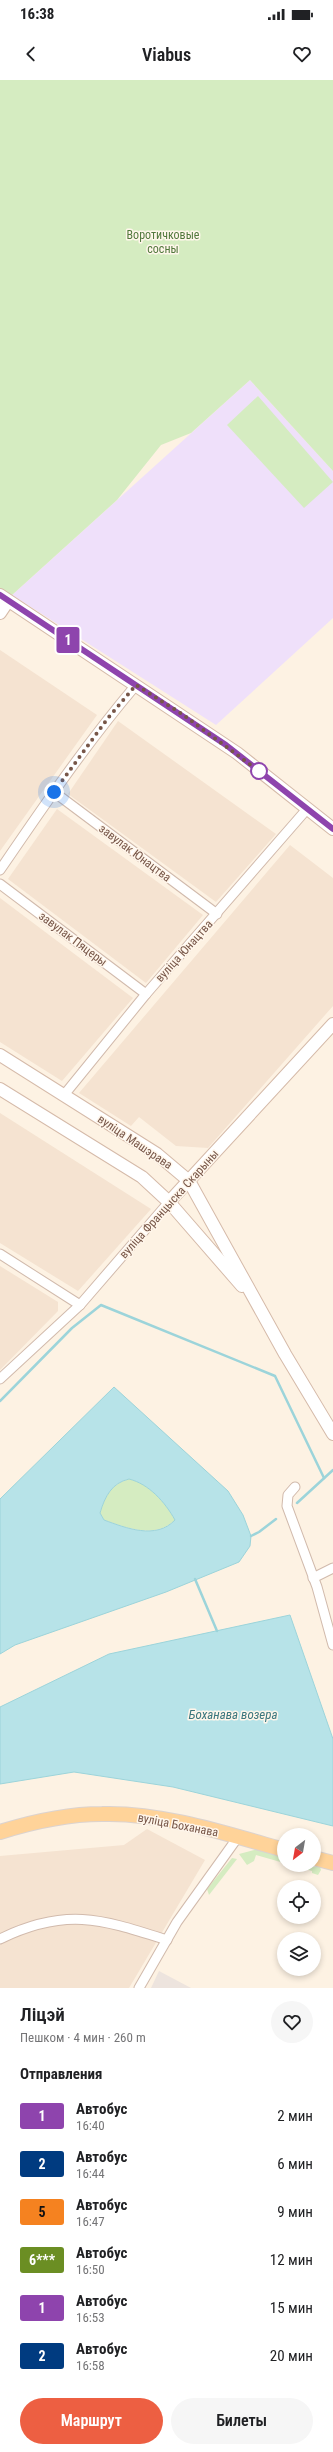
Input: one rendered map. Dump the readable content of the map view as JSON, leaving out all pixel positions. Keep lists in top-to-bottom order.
{
  "streets": {
    "main road": ["вуліца Боханава"],
    "street": [
      "завулак Юнацтва",
      "завулак Пяцеры",
      "вуліца Юнацтва",
      "вуліца Машэрава",
      "вуліца Францыска Скарыны"
    ]
  },
  "crossings": [
    ["завулак Юнацтва", "вуліца Юнацтва"],
    ["завулак Пяцеры", "вуліца Юнацтва"],
    ["вуліца Юнацтва", "вуліца Машэрава"],
    ["вуліца Машэрава", "вуліца Францыска Скарыны"]
  ],
  "water": ["Боханава возера"],
  "parks": ["Воротичковые сосны"],
  "lines": ["bus line 1"],
  "north": "bottom left",
  "page": {
    "status": "16:38",
    "header": "Viabus",
    "on_map": "1",
    "heading": [
      ["Ліцэй", "Пешком · 4 мин · 260 m"],
      "Отправления"
    ],
    "list": [
      {
        "mark": "1",
        "name": "Автобус",
        "note": "16:40",
        "value": "2 мин"
      },
      {
        "mark": "2",
        "name": "Автобус",
        "note": "16:44",
        "value": "6 мин"
      },
      {
        "mark": "5",
        "name": "Автобус",
        "note": "16:47",
        "value": "9 мин"
      },
      {
        "mark": "6***",
        "name": "Автобус",
        "note": "16:50",
        "value": "12 мин"
      },
      {
        "mark": "1",
        "name": "Автобус",
        "note": "16:53",
        "value": "15 мин"
      },
      {
        "mark": "2",
        "name": "Автобус",
        "note": "16:58",
        "value": "20 мин"
      }
    ],
    "buttons": ["Маршрут", "Билеты"]
  }
}
